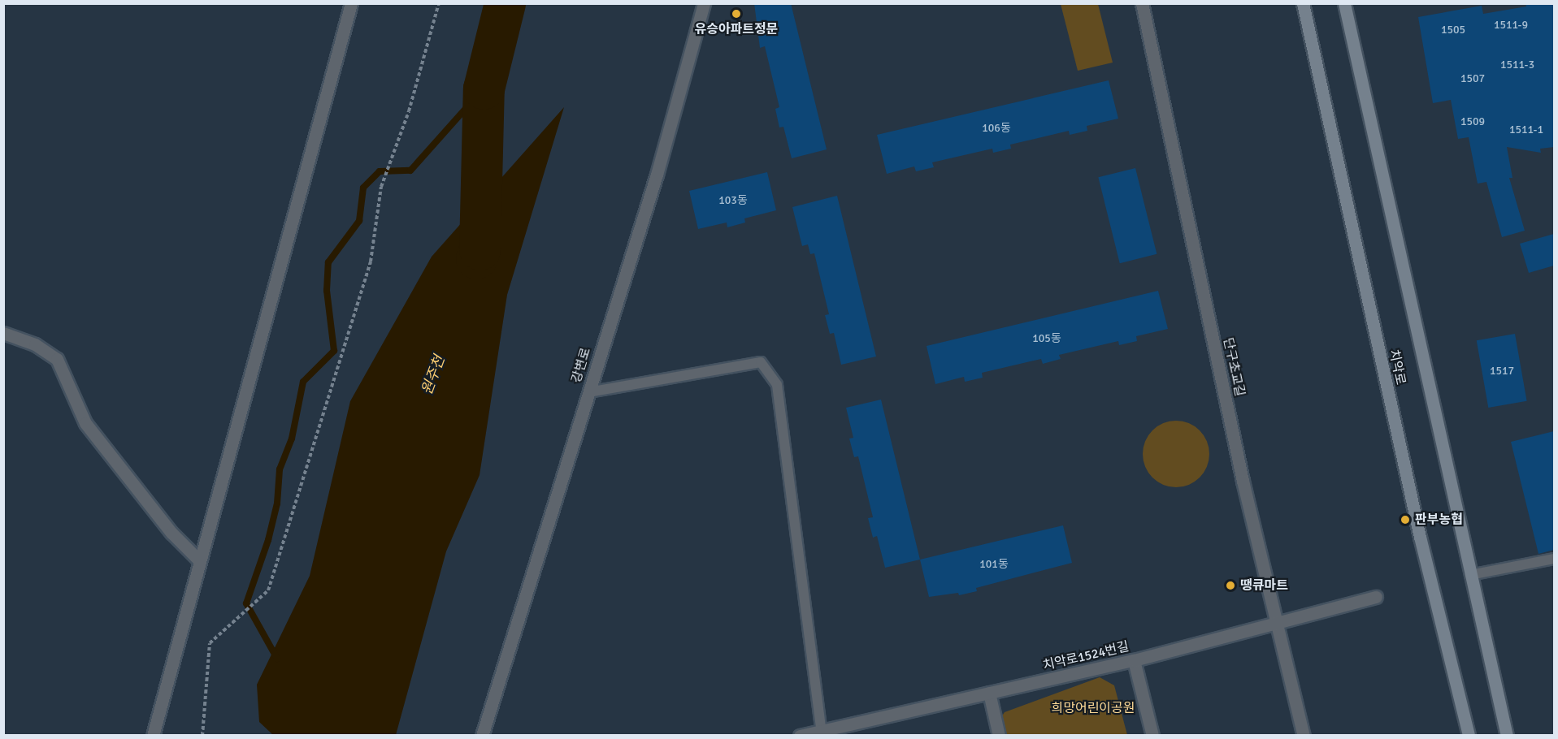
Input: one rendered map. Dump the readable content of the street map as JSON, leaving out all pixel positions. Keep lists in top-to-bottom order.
{
  "streets": {
    "main road": ["치악로"],
    "street": ["강변로", "단구초교길", "치악로1524번길"]
  },
  "crossings": [
    ["단구초교길", "치악로1524번길"]
  ],
  "water": ["원주천"],
  "parks": ["희망어린이공원"],
  "places": ["유승아파트정문", "판부농협", "땡큐마트"],
  "house_numbers": [
    "1511-9",
    "1505",
    "1511-3",
    "1507",
    "1509",
    "106동",
    "1511-1",
    "103동",
    "105동",
    "1517",
    "101동"
  ]
}
